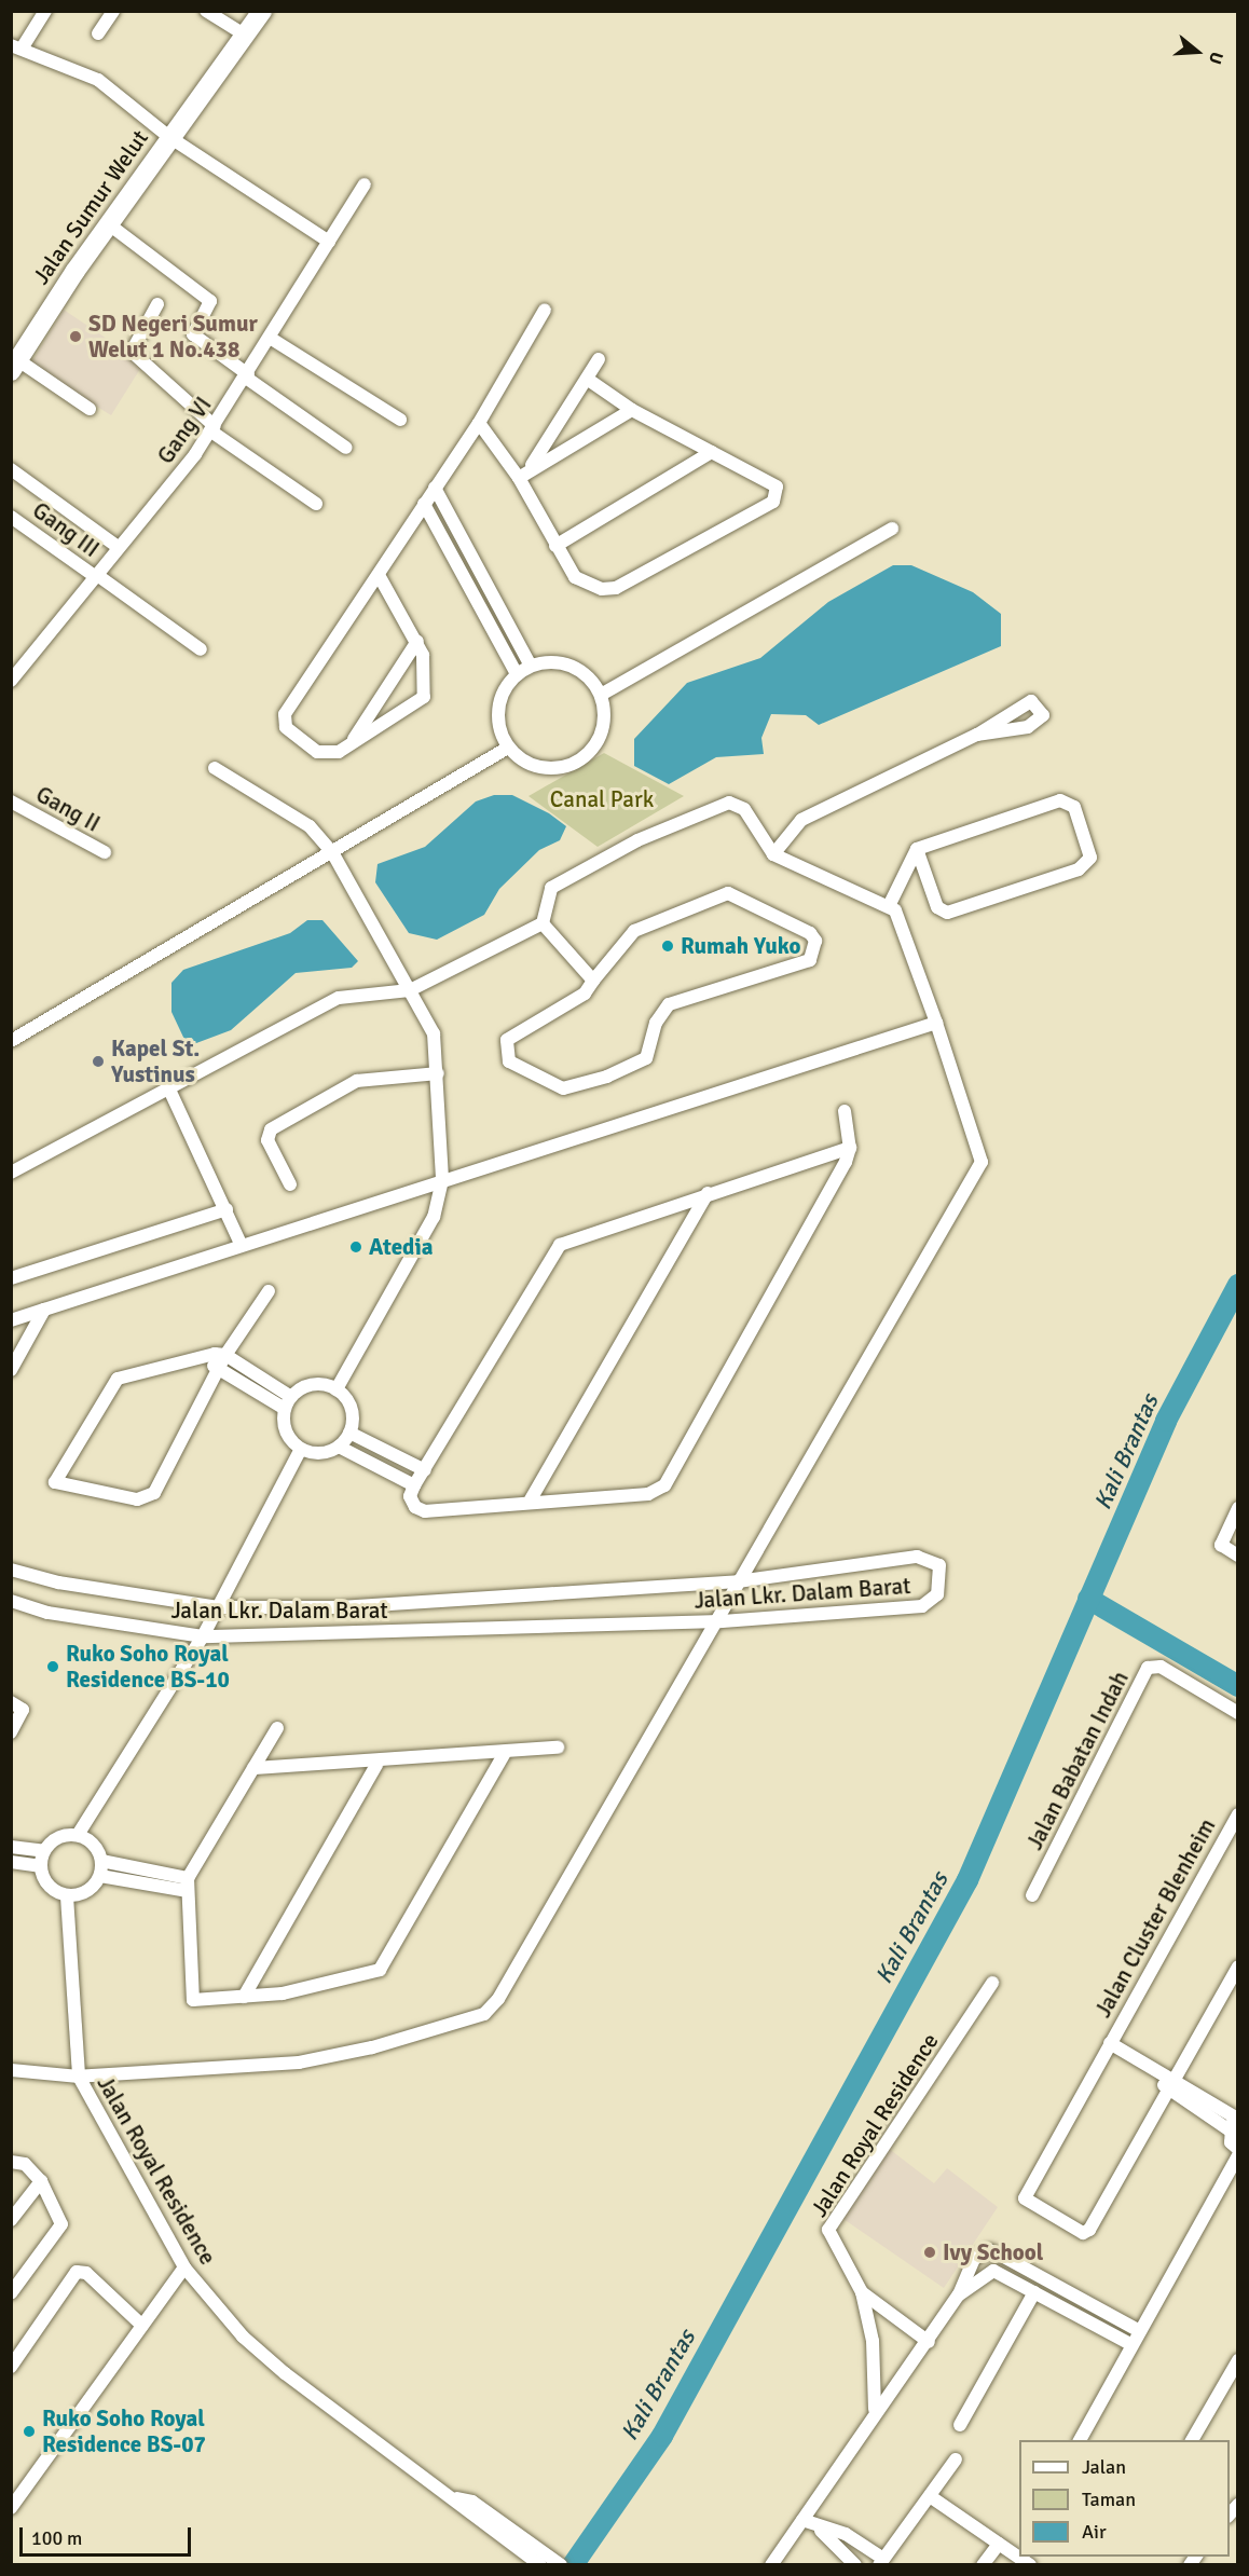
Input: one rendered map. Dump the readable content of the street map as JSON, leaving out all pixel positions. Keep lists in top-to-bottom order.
{
  "streets": {
    "street": [
      "Jalan Sumur Welut",
      "Gang VI",
      "Gang III",
      "Gang II",
      "Jalan Lkr. Dalam Barat",
      "Jalan Babatan Indah",
      "Jalan Cluster Blenheim",
      "Jalan Royal Residence"
    ]
  },
  "crossings": [
    ["Gang VI", "Gang III"]
  ],
  "water": ["Kali Brantas"],
  "parks": ["Canal Park"],
  "places": [
    "SD Negeri Sumur Welut 1 No.438",
    "Rumah Yuko",
    "Kapel St. Yustinus",
    "Atedia",
    "Ruko Soho Royal Residence BS-10",
    "Ivy School",
    "Ruko Soho Royal Residence BS-07"
  ],
  "legend": ["Jalan", "Taman", "Air"],
  "scale_bar": "100 m",
  "north": "right"
}
